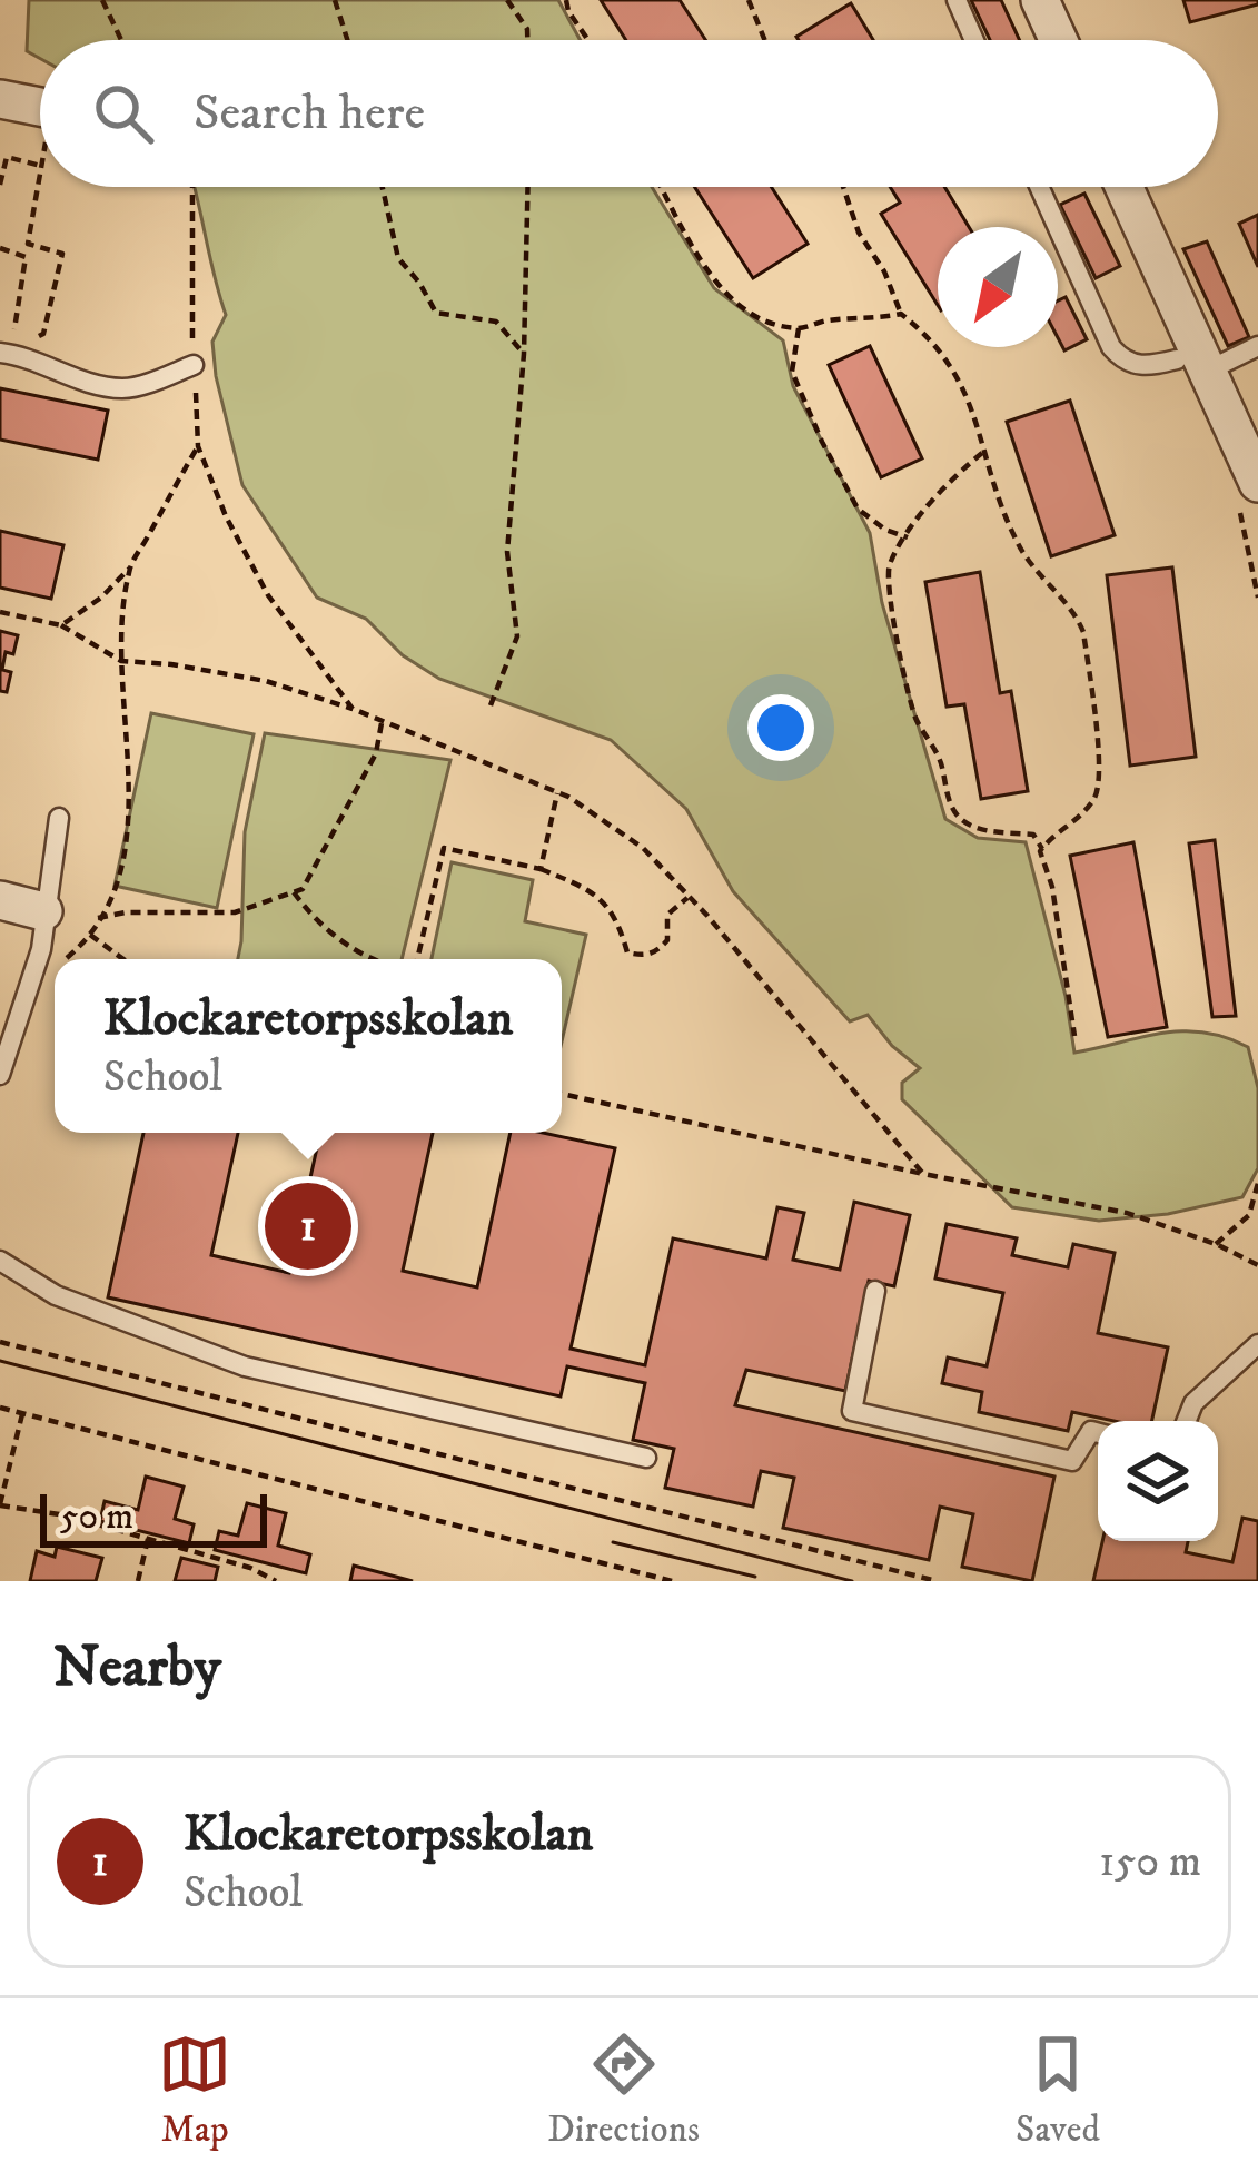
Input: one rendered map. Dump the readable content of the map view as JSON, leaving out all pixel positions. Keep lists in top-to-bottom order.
{
  "scale_bar": "50 m",
  "north": "bottom left",
  "page": {
    "search": "Search here",
    "popup": ["Klockaretorpsskolan", "School"],
    "pins": "1",
    "scale": "50 m",
    "heading": "Nearby",
    "list": [
      {
        "mark": "1",
        "name": "Klockaretorpsskolan",
        "note": "School",
        "value": "150 m"
      }
    ],
    "nav": ["Map", "Directions", "Saved"]
  }
}
